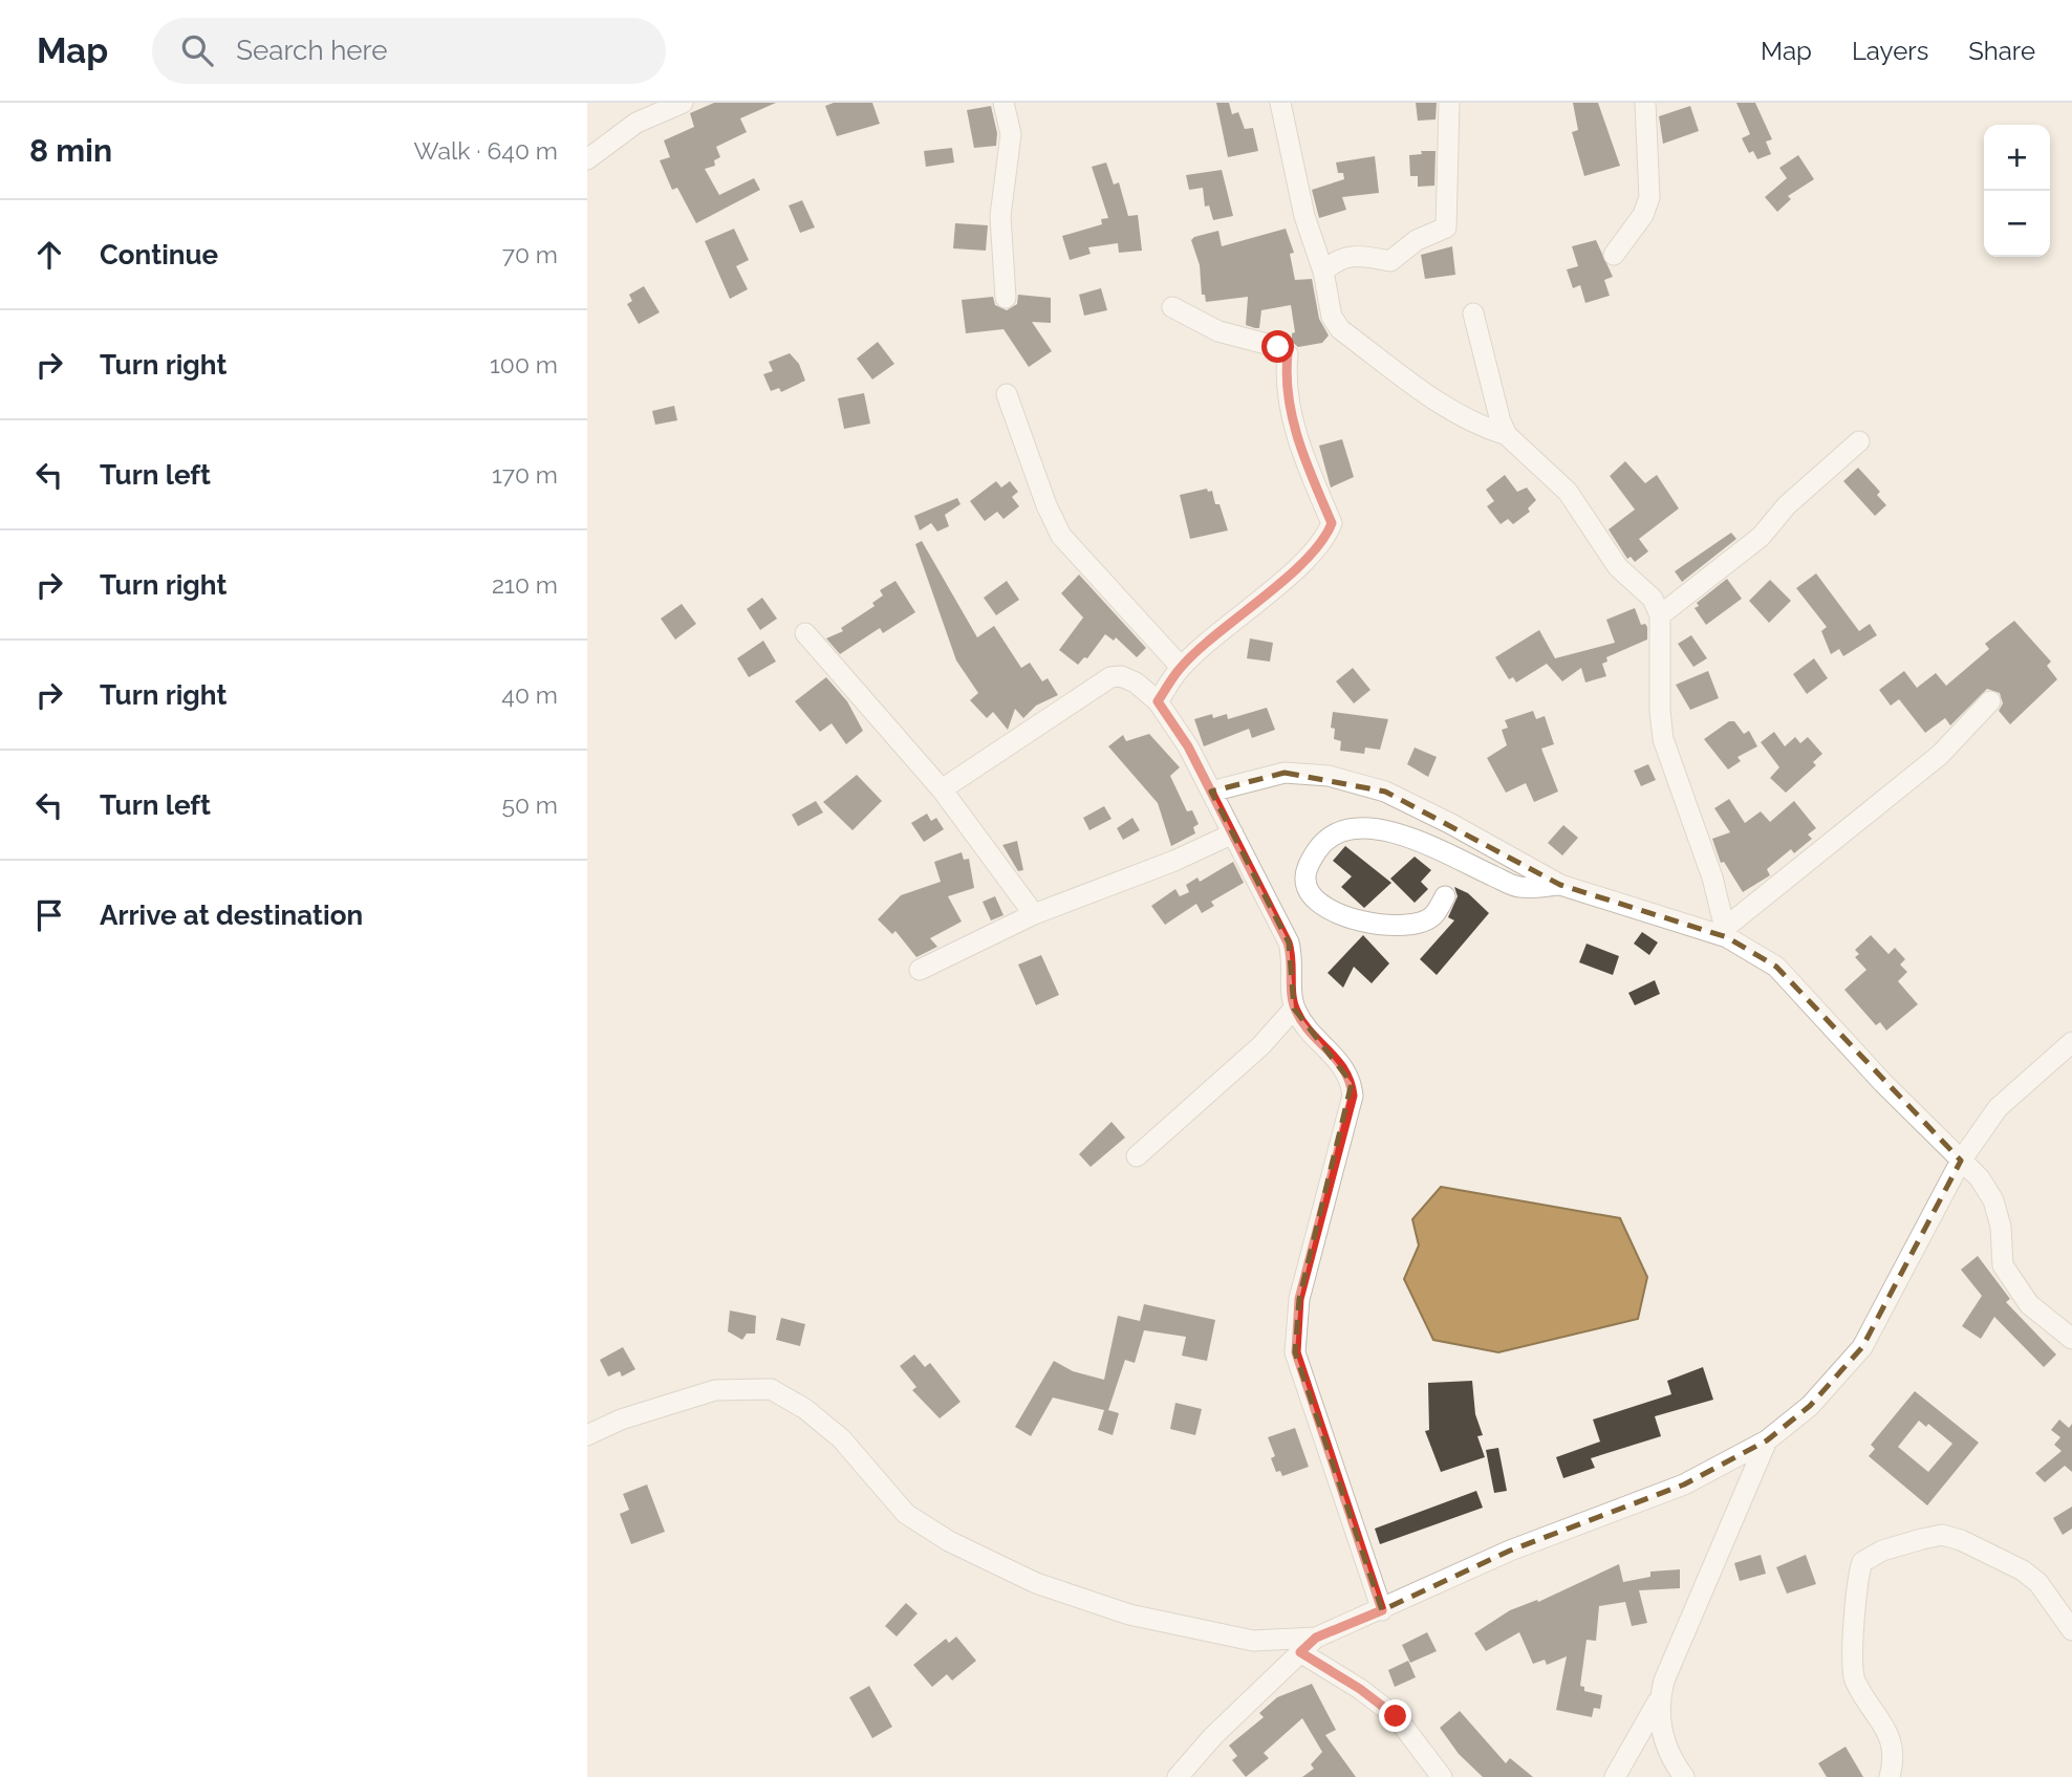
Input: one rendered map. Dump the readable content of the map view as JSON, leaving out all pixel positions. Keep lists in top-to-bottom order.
{
  "page": {
    "header": "Map",
    "search": "Search here",
    "nav": ["Map", "Layers", "Share"],
    "heading": ["8 min", "Walk · 640 m"],
    "map_buttons": ["+", "−"],
    "list": [
      ["Continue", "70 m"],
      ["Turn right", "100 m"],
      ["Turn left", "170 m"],
      ["Turn right", "210 m"],
      ["Turn right", "40 m"],
      ["Turn left", "50 m"],
      "Arrive at destination"
    ]
  }
}
